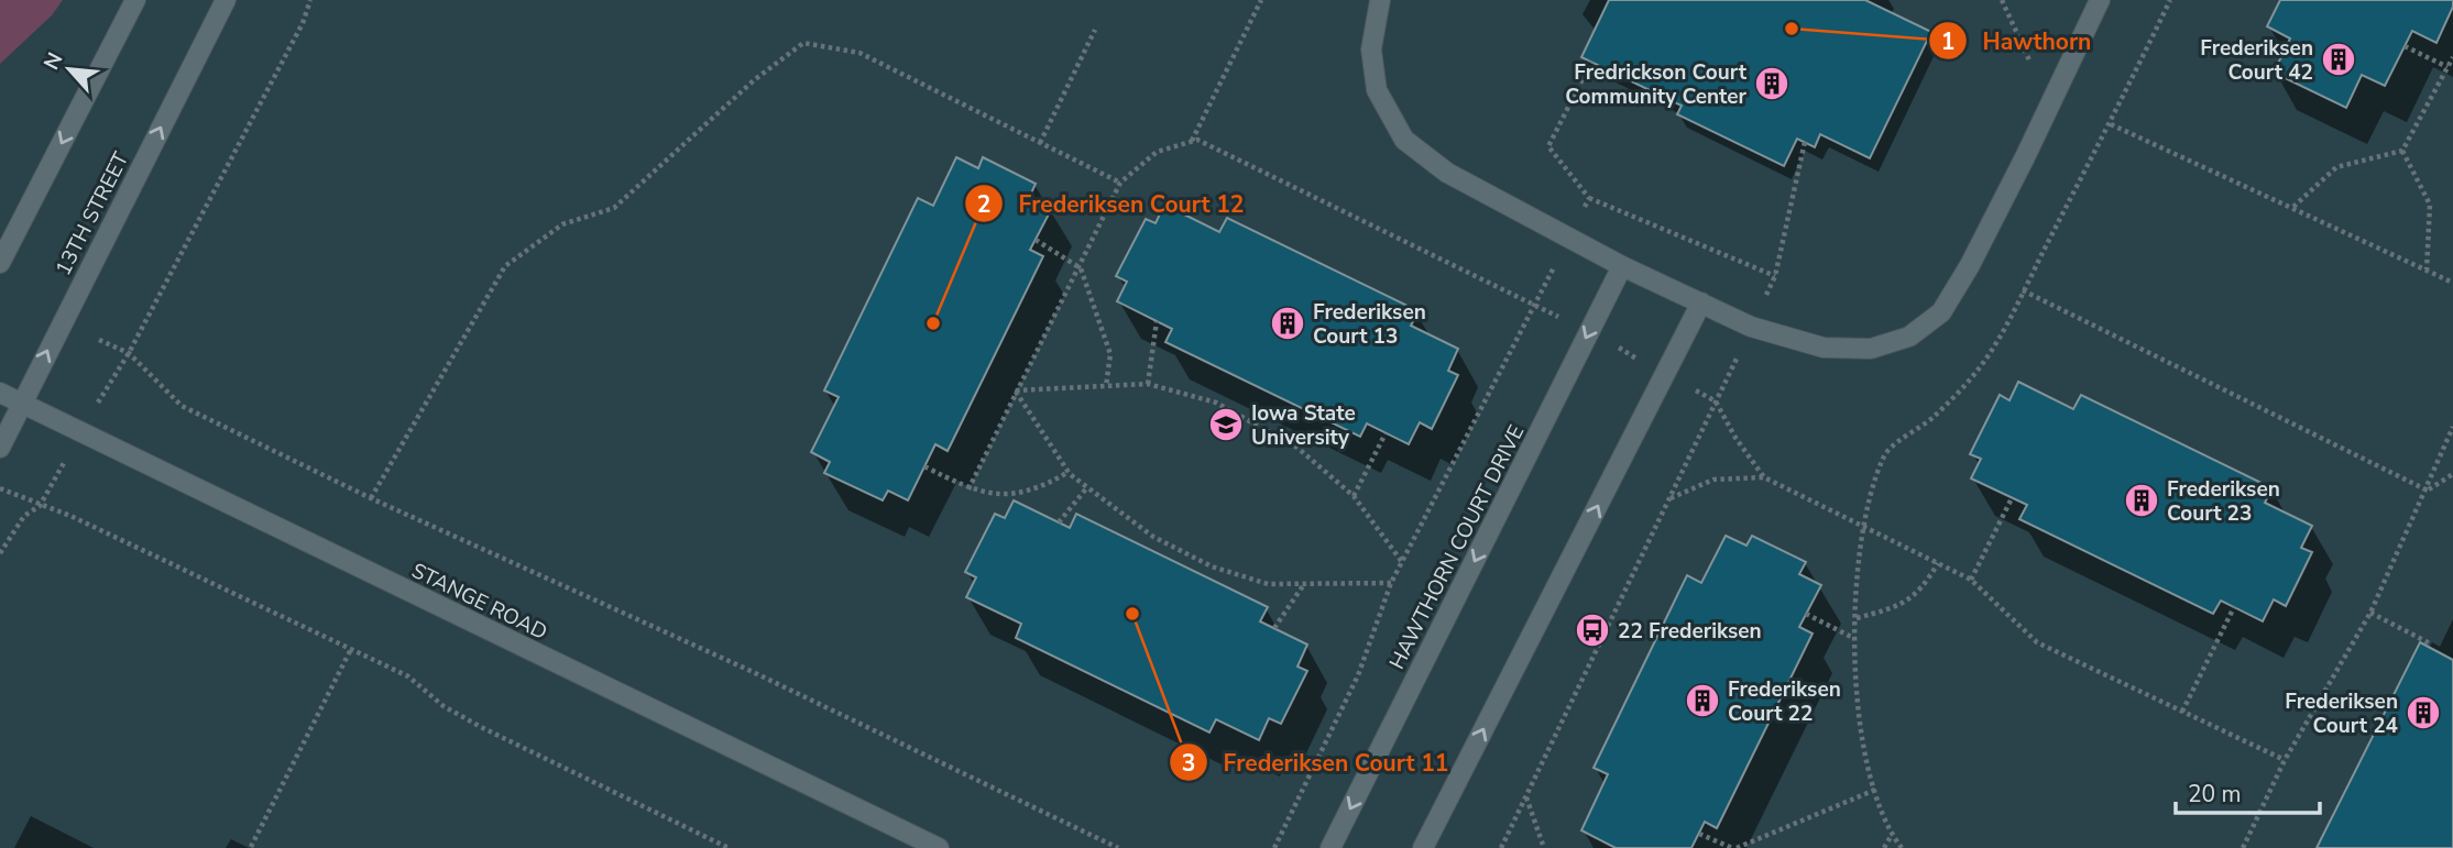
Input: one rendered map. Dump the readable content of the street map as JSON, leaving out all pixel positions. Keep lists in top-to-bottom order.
{
  "streets": {
    "street": ["13TH STREET", "HAWTHORN COURT DRIVE", "STANGE ROAD"]
  },
  "crossings": [
    ["13TH STREET", "STANGE ROAD"]
  ],
  "places": {
    "other": ["Hawthorn", "Frederiksen Court 12", "Frederiksen Court 11"],
    "building": [
      "Frederiksen Court 42",
      "Fredrickson Court Community Center",
      "Frederiksen Court 13",
      "Frederiksen Court 23",
      "Frederiksen Court 22",
      "Frederiksen Court 24"
    ],
    "school or university": ["Iowa State University"],
    "bus stop": ["22 Frederiksen"]
  },
  "scale_bar": "20 m",
  "north": "top left"
}
